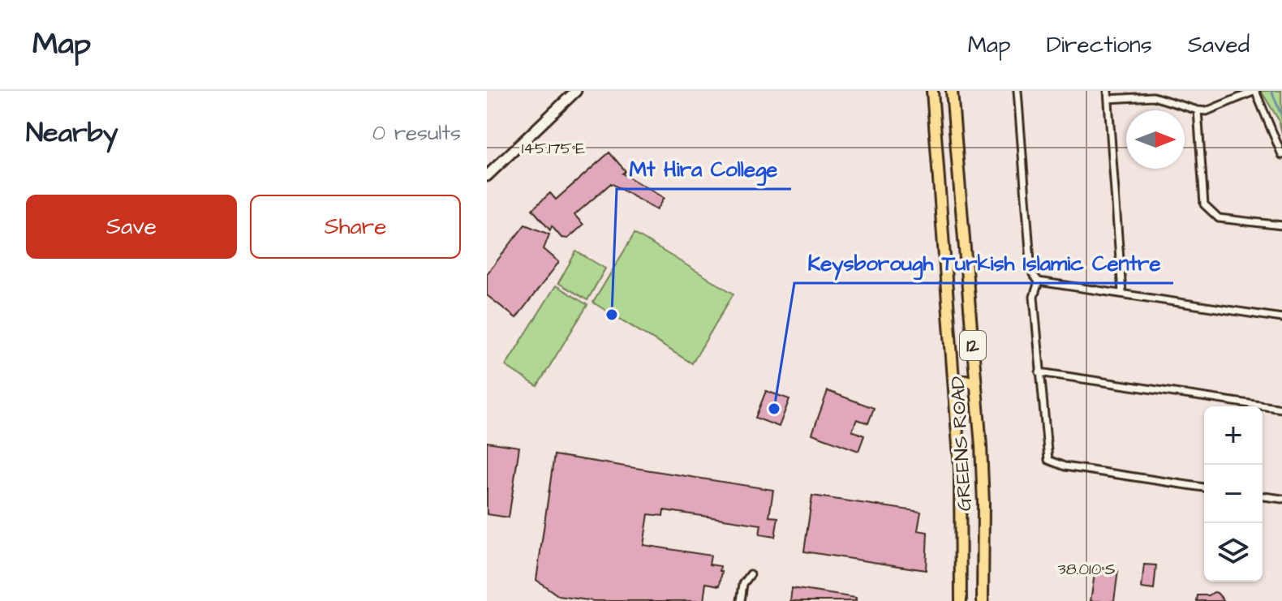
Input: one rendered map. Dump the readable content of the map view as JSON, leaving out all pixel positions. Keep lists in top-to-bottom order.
{
  "streets": {
    "main road": ["12", "GREENS ROAD"]
  },
  "places": ["Mt Hira College", "Keysborough Turkish Islamic Centre"],
  "north": "right",
  "page": {
    "header": "Map",
    "nav": ["Map", "Directions", "Saved"],
    "heading": ["Nearby", "0 results"],
    "buttons": ["Save", "Share"],
    "map_buttons": ["+", "−"]
  },
  "coordinates": ["145.175°E", "38.010°S"]
}
